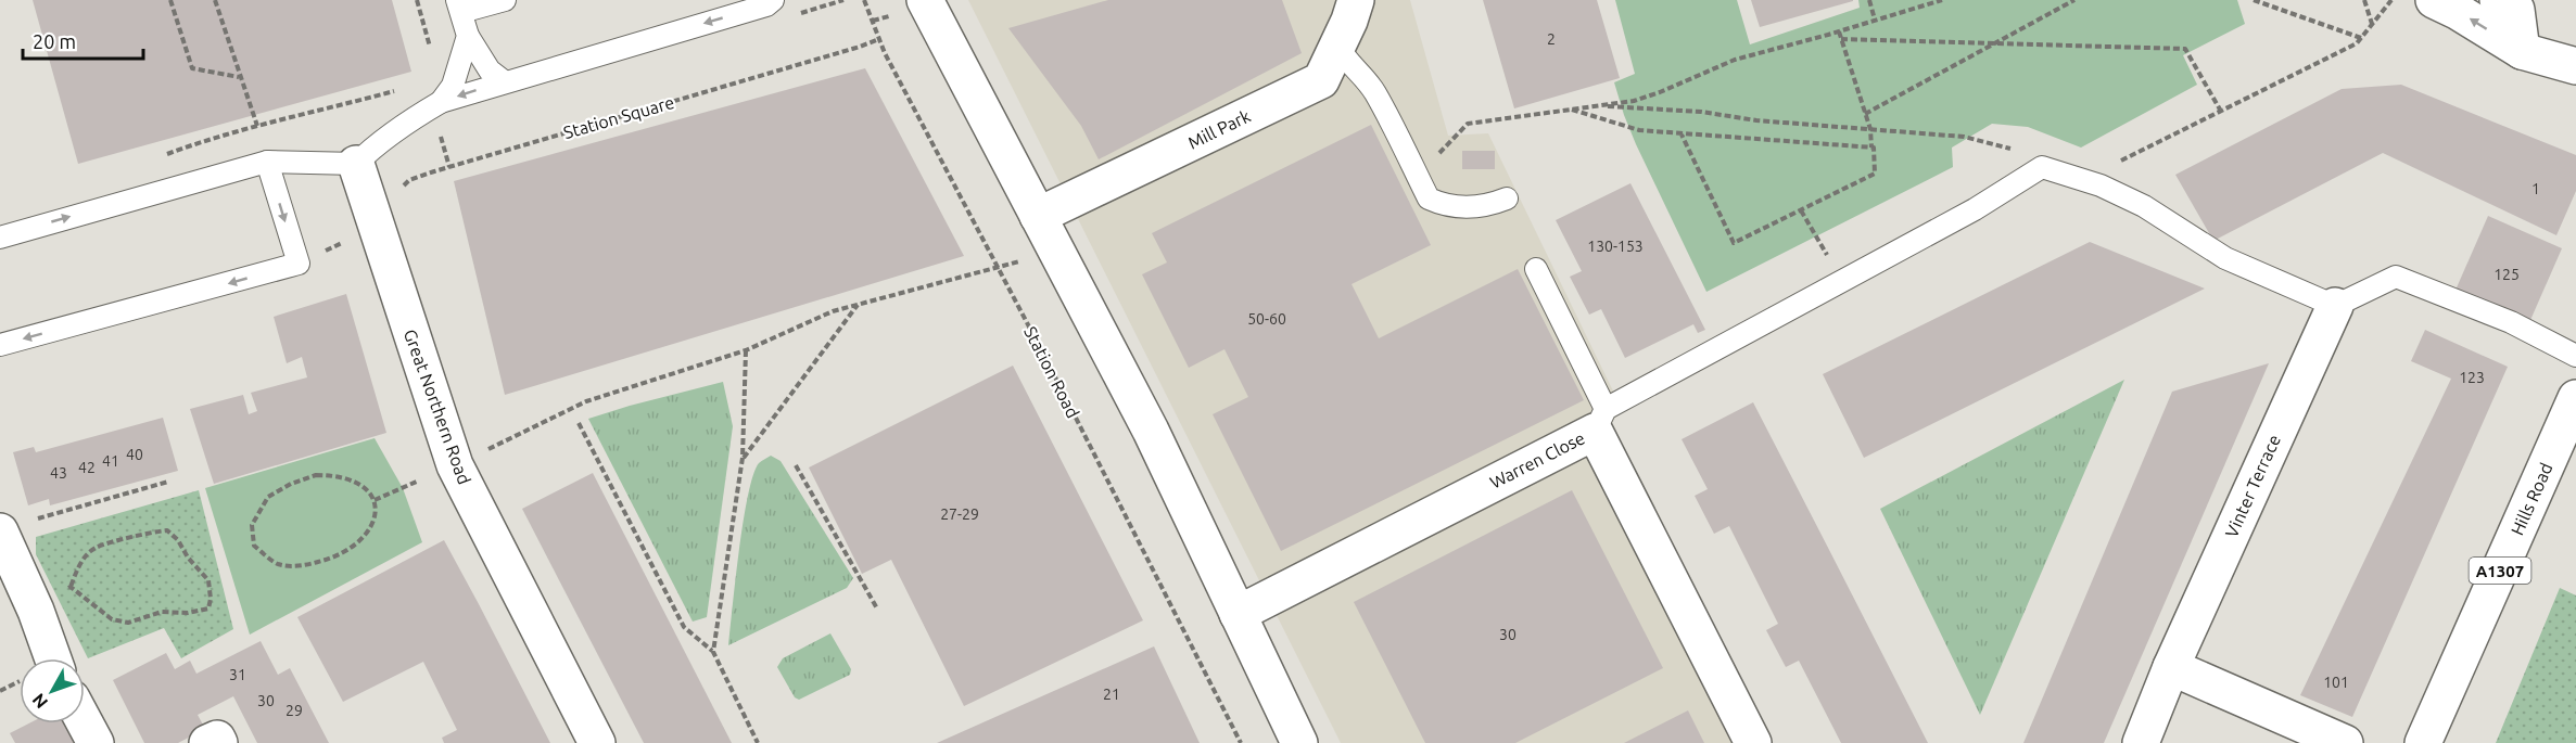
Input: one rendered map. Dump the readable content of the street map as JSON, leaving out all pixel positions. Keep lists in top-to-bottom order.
{
  "streets": {
    "street": [
      "Mill Park",
      "Great Northern Road",
      "Warren Close",
      "Vinter Terrace",
      "Hills Road",
      "A1307"
    ],
    "path": ["Station Square", "Station Road"]
  },
  "crossings": [
    ["Station Square", "Station Road"],
    ["Station Square", "Great Northern Road"]
  ],
  "house_numbers": [
    "2",
    "1",
    "130-153",
    "125",
    "50-60",
    "123",
    "40",
    "41",
    "42",
    "43",
    "27-29",
    "30",
    "31",
    "101",
    "21",
    "30",
    "29"
  ],
  "scale_bar": "20 m",
  "north": "bottom left"
}
